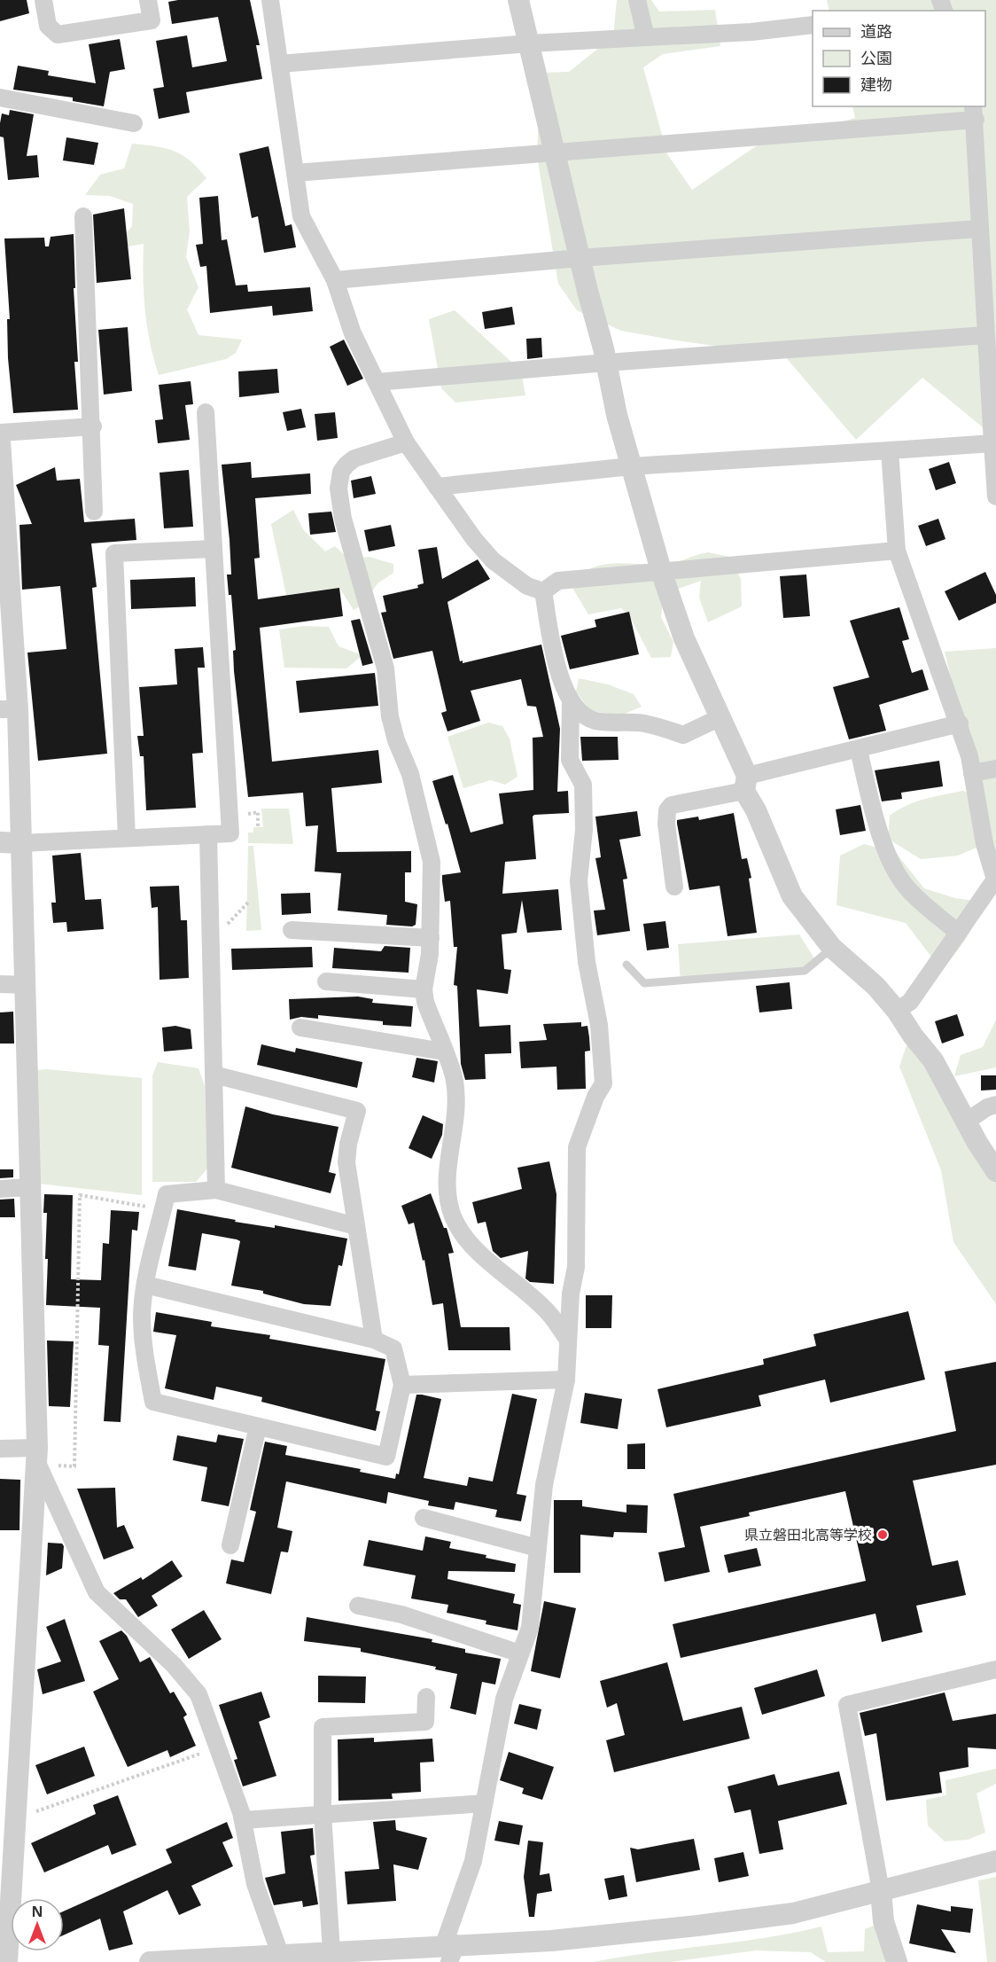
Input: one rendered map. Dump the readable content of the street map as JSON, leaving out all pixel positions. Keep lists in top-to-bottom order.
{
  "places": ["県立磐田北高等学校"],
  "legend": ["道路", "公園", "建物"],
  "north": "top"
}
